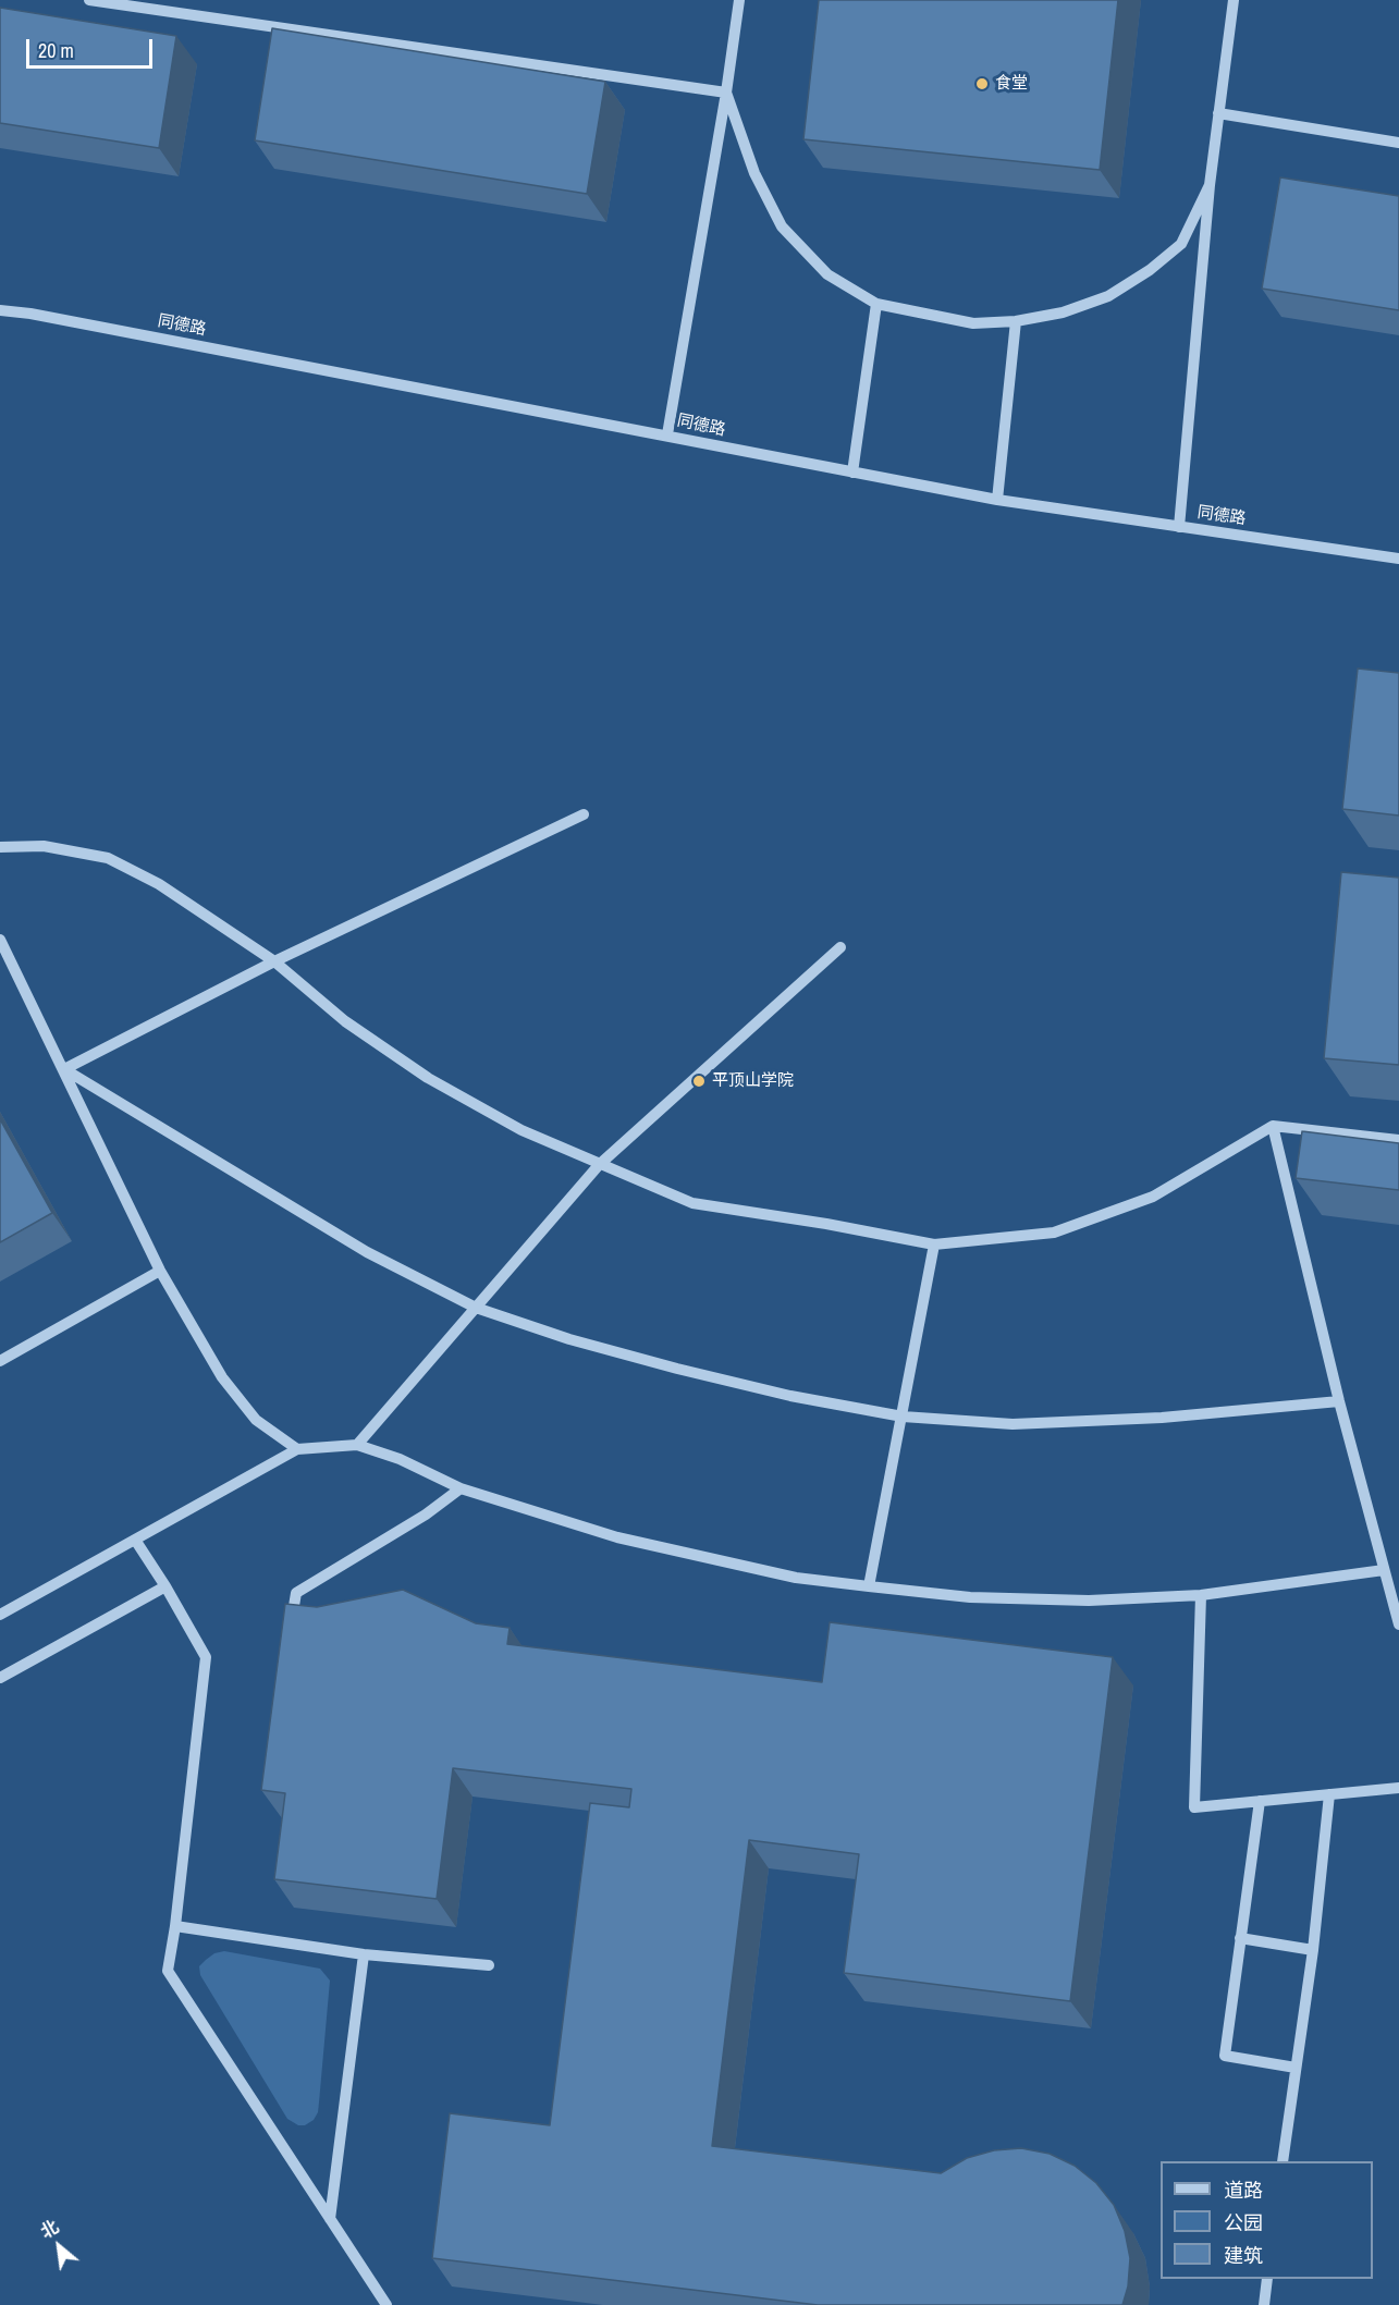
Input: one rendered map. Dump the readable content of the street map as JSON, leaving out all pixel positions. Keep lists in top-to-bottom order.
{
  "streets": {
    "street": ["同德路"]
  },
  "places": ["食堂", "平顶山学院"],
  "legend": ["道路", "公园", "建筑"],
  "scale_bar": "20 m",
  "north": "top left"
}
